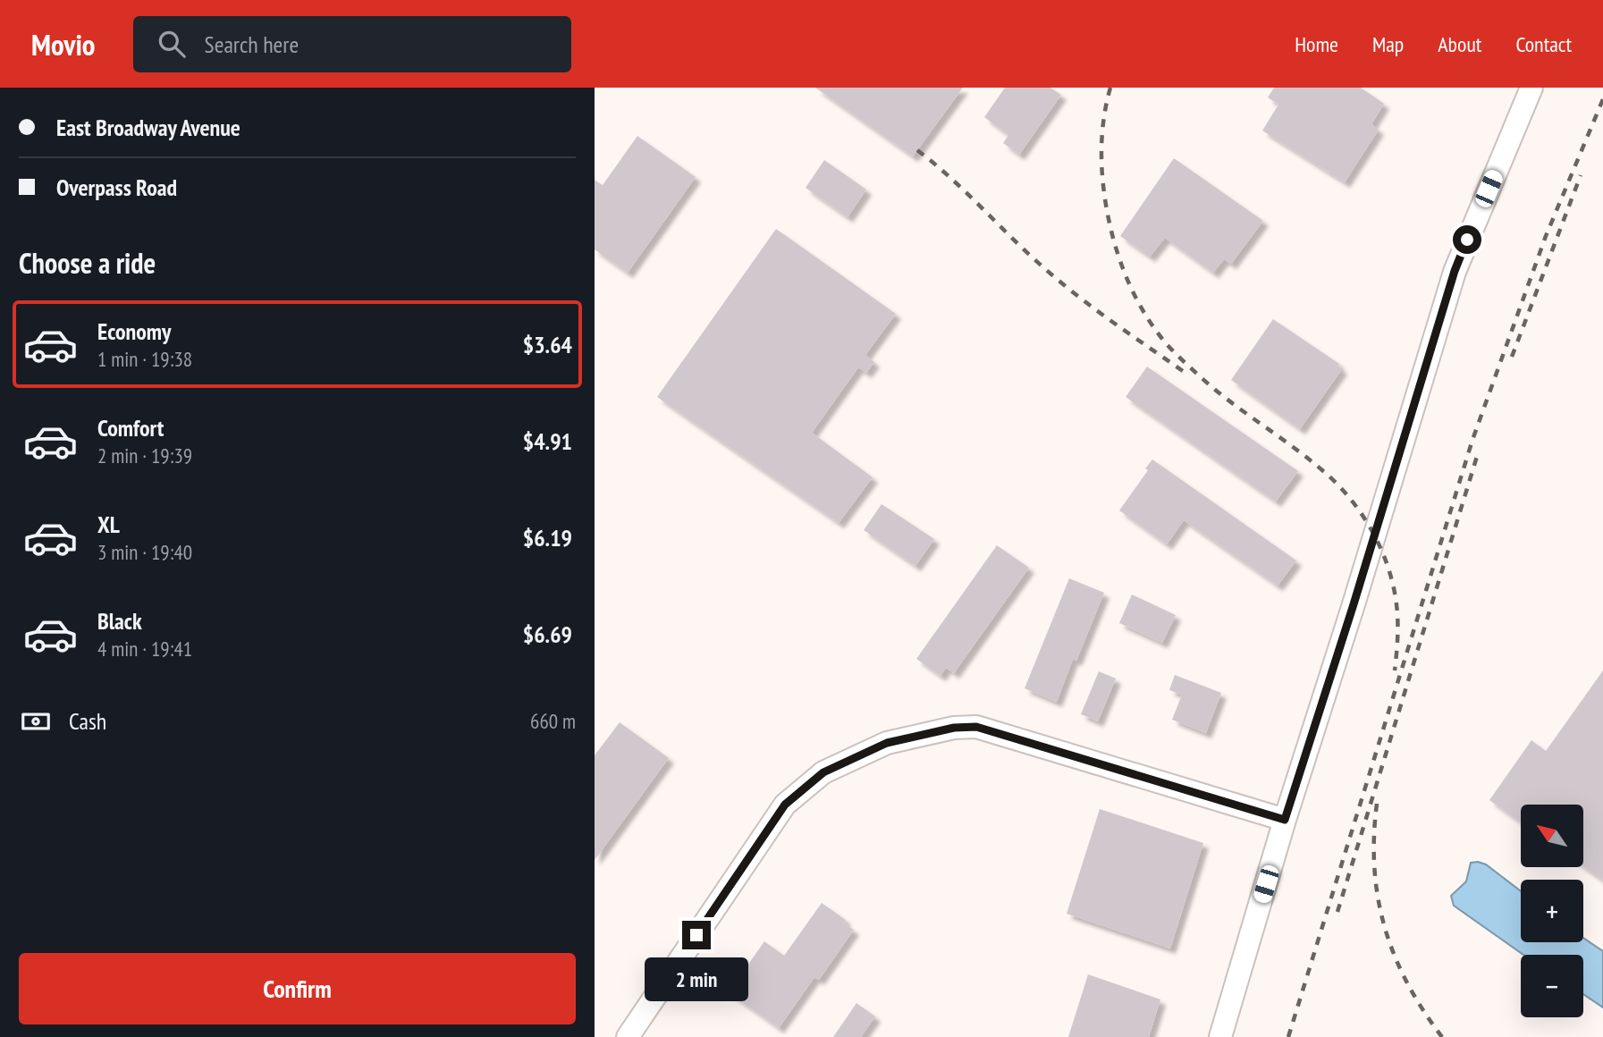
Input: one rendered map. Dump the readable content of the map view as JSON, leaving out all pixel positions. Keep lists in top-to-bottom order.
{
  "north": "top left",
  "page": {
    "header": "Movio",
    "search": "Search here",
    "nav": [
      "Home",
      "Map",
      "About",
      "Contact"
    ],
    "banner": ["East Broadway Avenue", "Overpass Road"],
    "heading": "Choose a ride",
    "list": [
      {
        "name": "Economy",
        "note": "1 min · 19:38",
        "value": "$3.64"
      },
      {
        "name": "Comfort",
        "note": "2 min · 19:39",
        "value": "$4.91"
      },
      {
        "name": "XL",
        "note": "3 min · 19:40",
        "value": "$6.19"
      },
      {
        "name": "Black",
        "note": "4 min · 19:41",
        "value": "$6.69"
      }
    ],
    "pay": ["Cash", "660 m"],
    "map_buttons": ["+", "−"],
    "buttons": "Confirm",
    "bubble": "2 min"
  }
}
